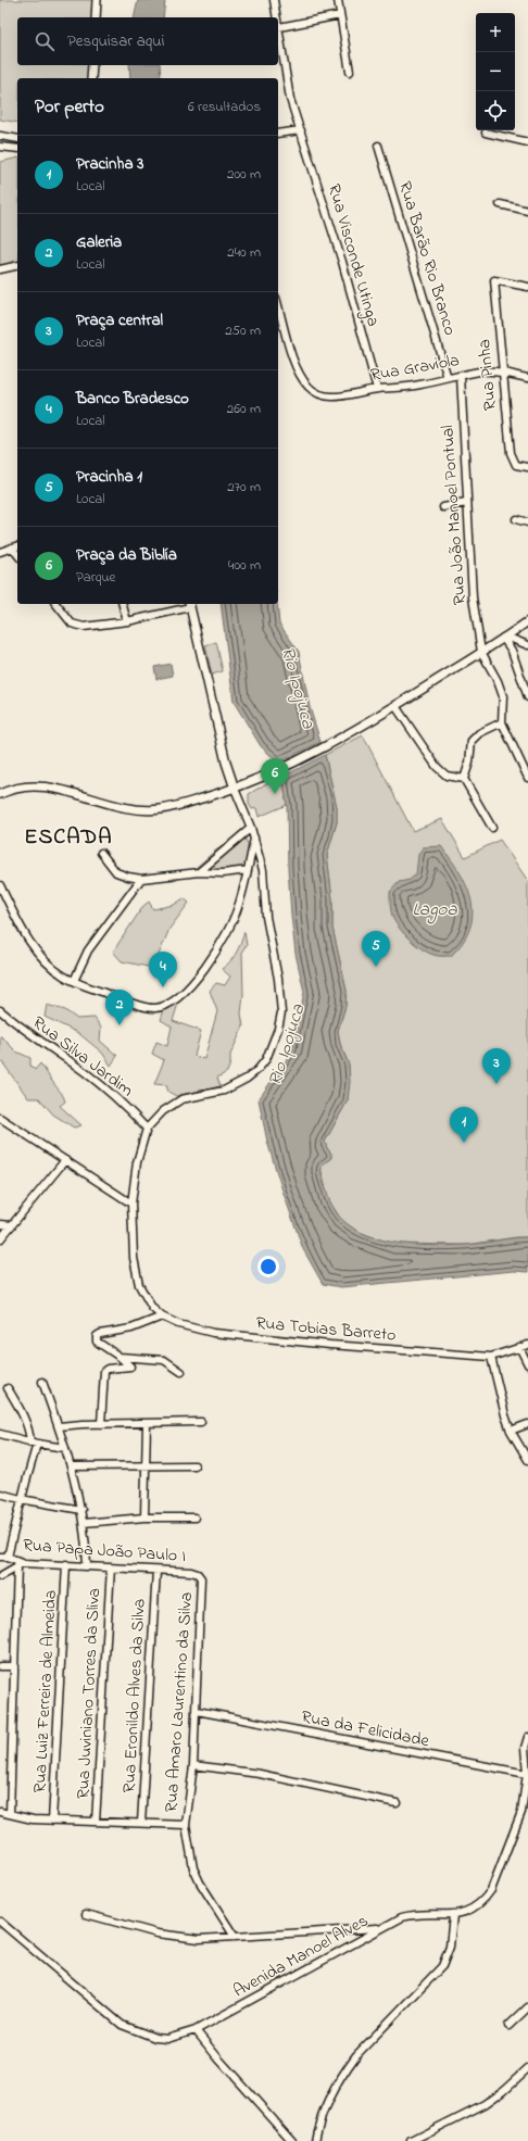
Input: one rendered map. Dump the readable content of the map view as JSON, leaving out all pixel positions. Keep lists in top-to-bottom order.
{
  "streets": {
    "street": [
      "Rua Visconde Utinga",
      "Rua Barão Rio Branco",
      "Rua Graviola",
      "Rua Pinha",
      "Rua João Manoel Pontual",
      "Rua Silva Jardim",
      "Rua Tobias Barreto",
      "Rua Papa João Paulo I",
      "Rua Luiz Ferreira de Almeida",
      "Rua Juviniano Torres da Sliva",
      "Rua Eronildo Alves da Silva",
      "Rua Amaro Laurentino da Silva",
      "Rua da Felicidade",
      "Avenida Manoel Alves"
    ]
  },
  "crossings": [
    ["Rua Visconde Utinga", "Rua Graviola"],
    ["Rua Barão Rio Branco", "Rua Graviola"],
    ["Rua Graviola", "Rua Pinha"],
    ["Rua Graviola", "Rua João Manoel Pontual"],
    ["Rua Papa João Paulo I", "Rua Luiz Ferreira de Almeida"],
    ["Rua Papa João Paulo I", "Rua Juviniano Torres da Sliva"],
    ["Rua Papa João Paulo I", "Rua Eronildo Alves da Silva"],
    ["Rua Papa João Paulo I", "Rua Amaro Laurentino da Silva"],
    ["Rua Amaro Laurentino da Silva", "Rua da Felicidade"],
    ["Rua da Felicidade", "Avenida Manoel Alves"]
  ],
  "districts": ["ESCADA"],
  "water": ["Rio Ipojuca", "Lagoa"],
  "page": {
    "map_buttons": ["+", "−"],
    "search": "Pesquisar aqui",
    "heading": ["Por perto", "6 resultados"],
    "list": [
      {
        "mark": "1",
        "name": "Pracinha 3",
        "note": "Local",
        "value": "200 m"
      },
      {
        "mark": "2",
        "name": "Galeria",
        "note": "Local",
        "value": "240 m"
      },
      {
        "mark": "3",
        "name": "Praça central",
        "note": "Local",
        "value": "250 m"
      },
      {
        "mark": "4",
        "name": "Banco Bradesco",
        "note": "Local",
        "value": "260 m"
      },
      {
        "mark": "5",
        "name": "Pracinha 1",
        "note": "Local",
        "value": "270 m"
      },
      {
        "mark": "6",
        "name": "Praça da Biblía",
        "note": "Parque",
        "value": "400 m"
      }
    ],
    "pins": [
      "6",
      "5",
      "4",
      "2",
      "3",
      "1"
    ]
  }
}
